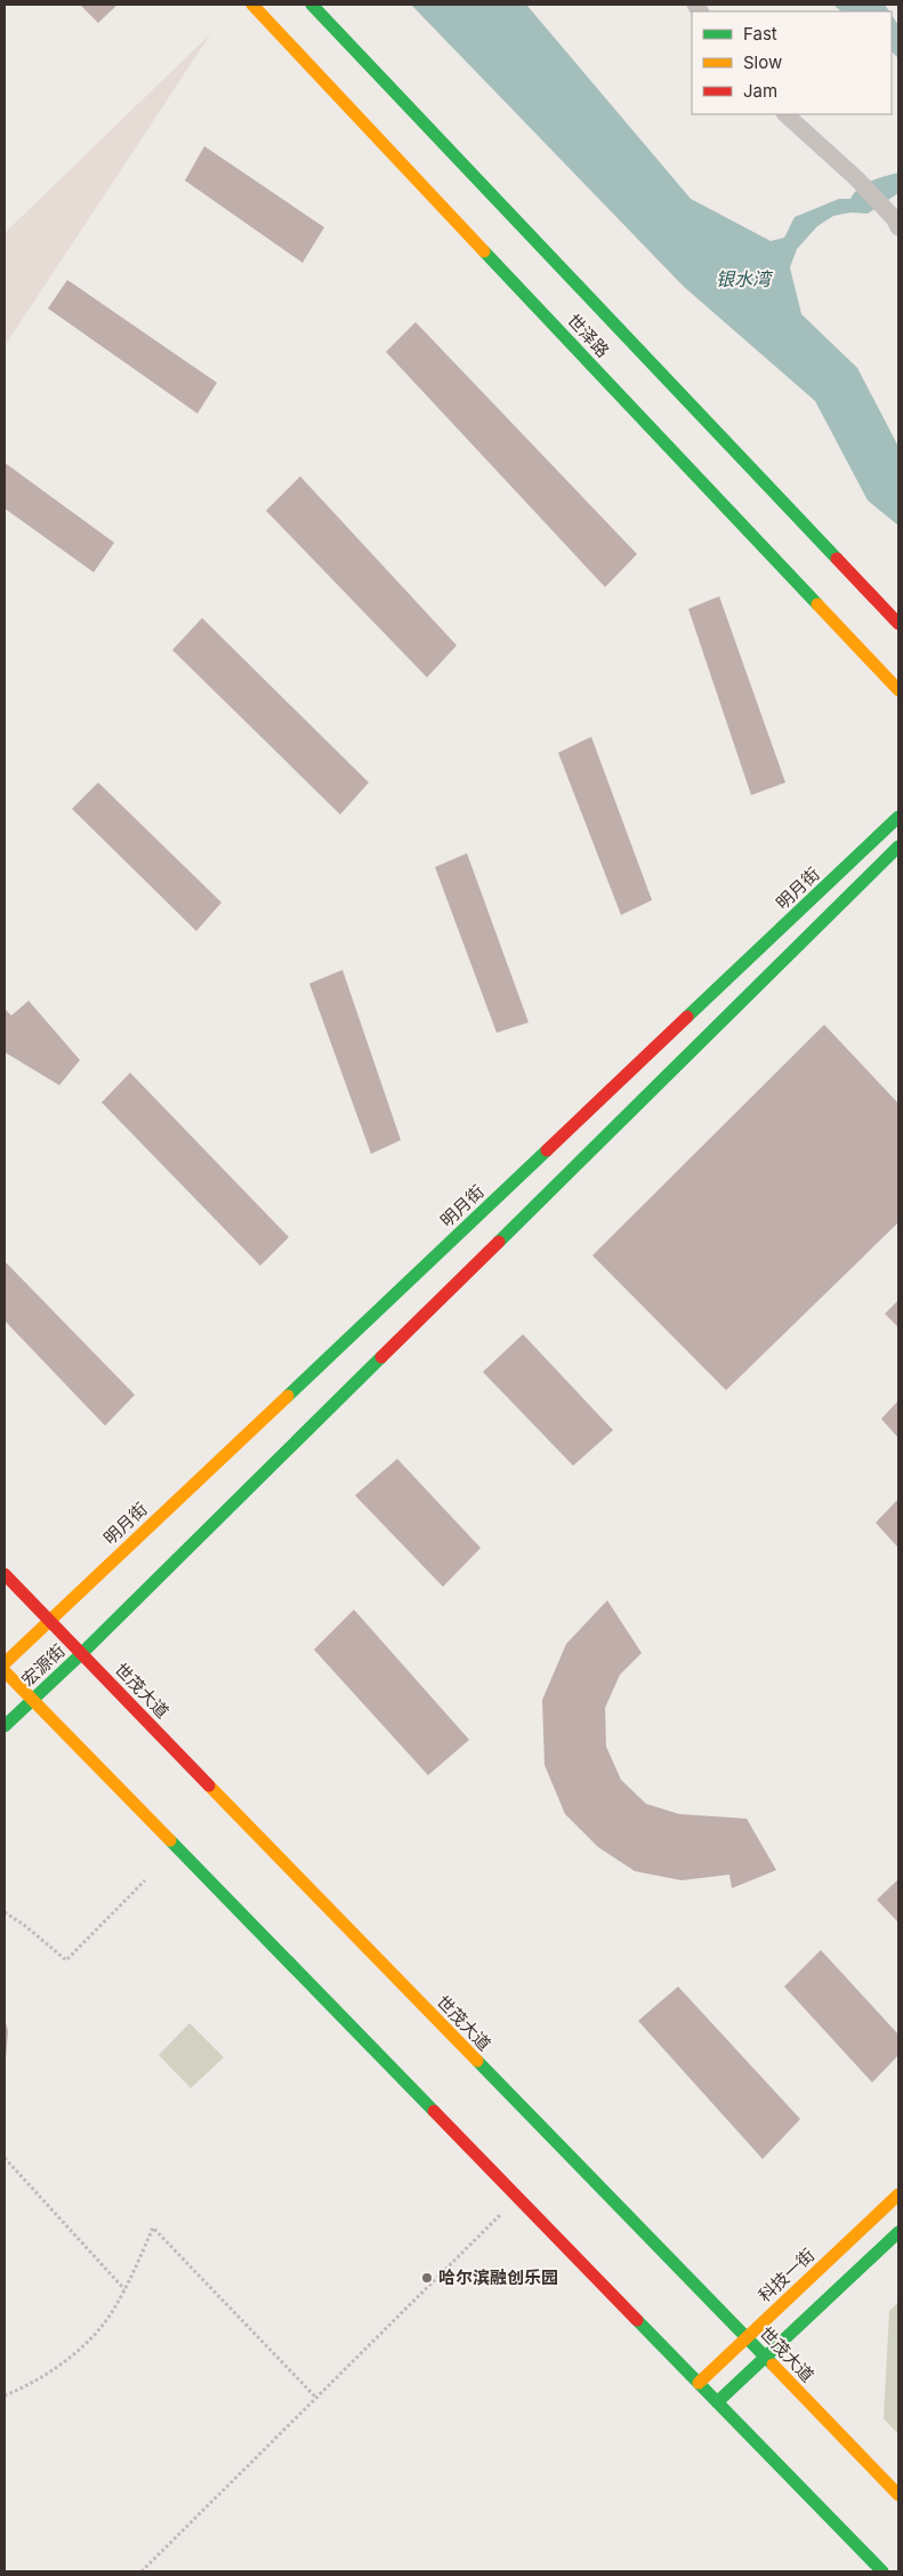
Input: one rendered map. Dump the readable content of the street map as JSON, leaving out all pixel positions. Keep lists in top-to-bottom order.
{
  "streets": {
    "street": [
      "世泽路",
      "明月街",
      "宏源街",
      "世茂大道",
      "科技一街"
    ]
  },
  "crossings": [
    ["明月街", "宏源街"],
    ["明月街", "世茂大道"],
    ["宏源街", "世茂大道"],
    ["世茂大道", "科技一街"]
  ],
  "water": ["银水湾"],
  "places": ["哈尔滨融创乐园"],
  "legend": ["Fast", "Slow", "Jam"]
}
